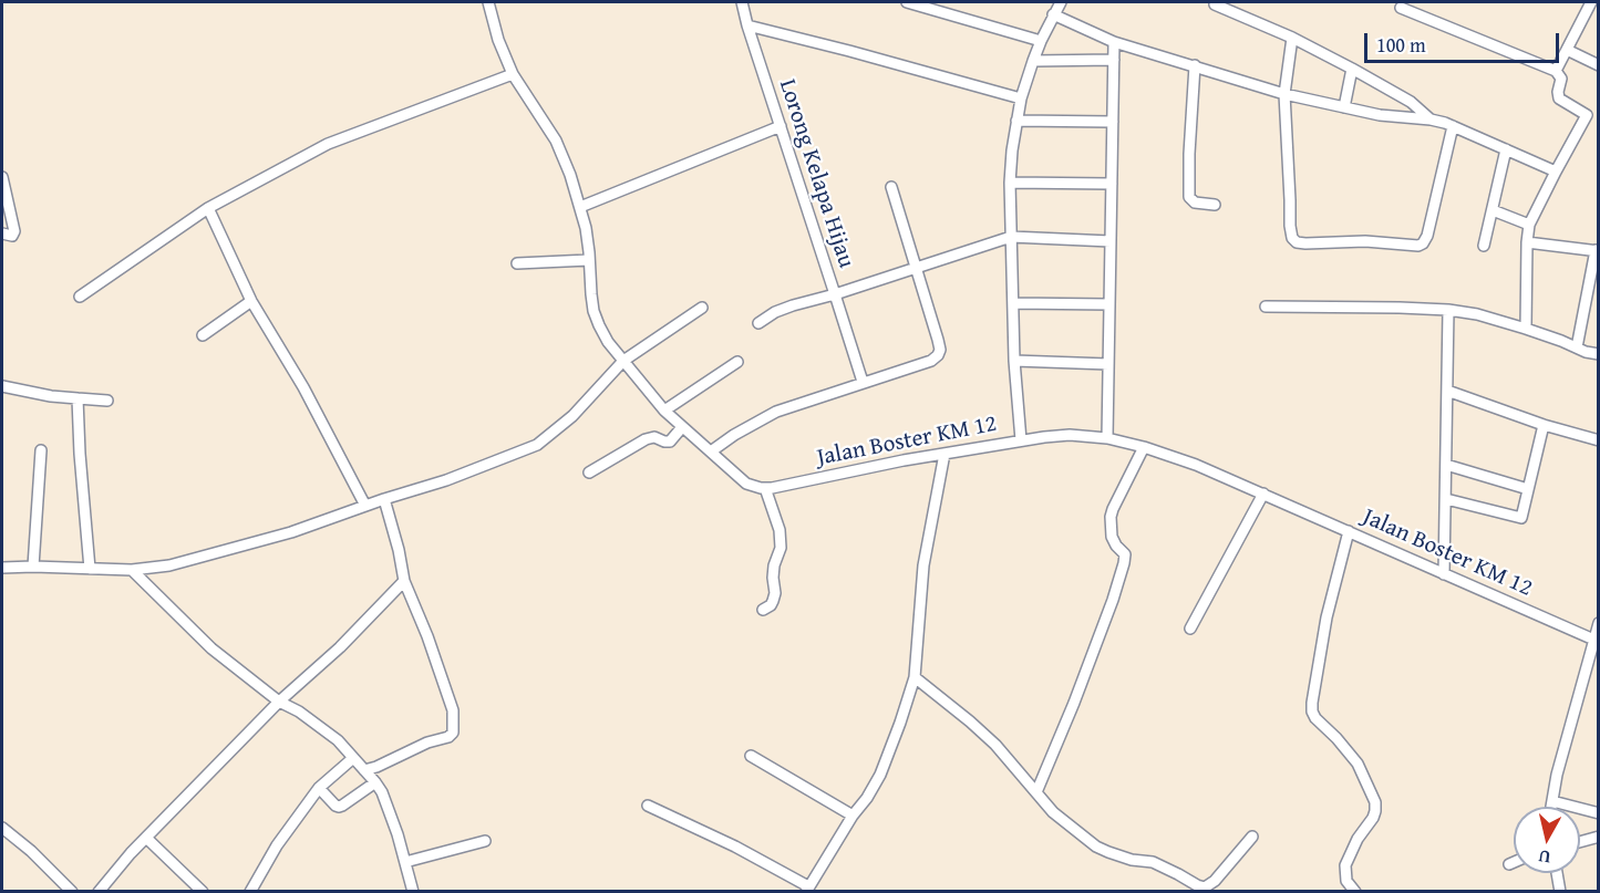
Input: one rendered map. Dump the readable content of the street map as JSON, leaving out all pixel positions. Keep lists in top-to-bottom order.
{
  "streets": {
    "street": ["Lorong Kelapa Hijau", "Jalan Boster KM 12"]
  },
  "scale_bar": "100 m",
  "north": "bottom"
}
